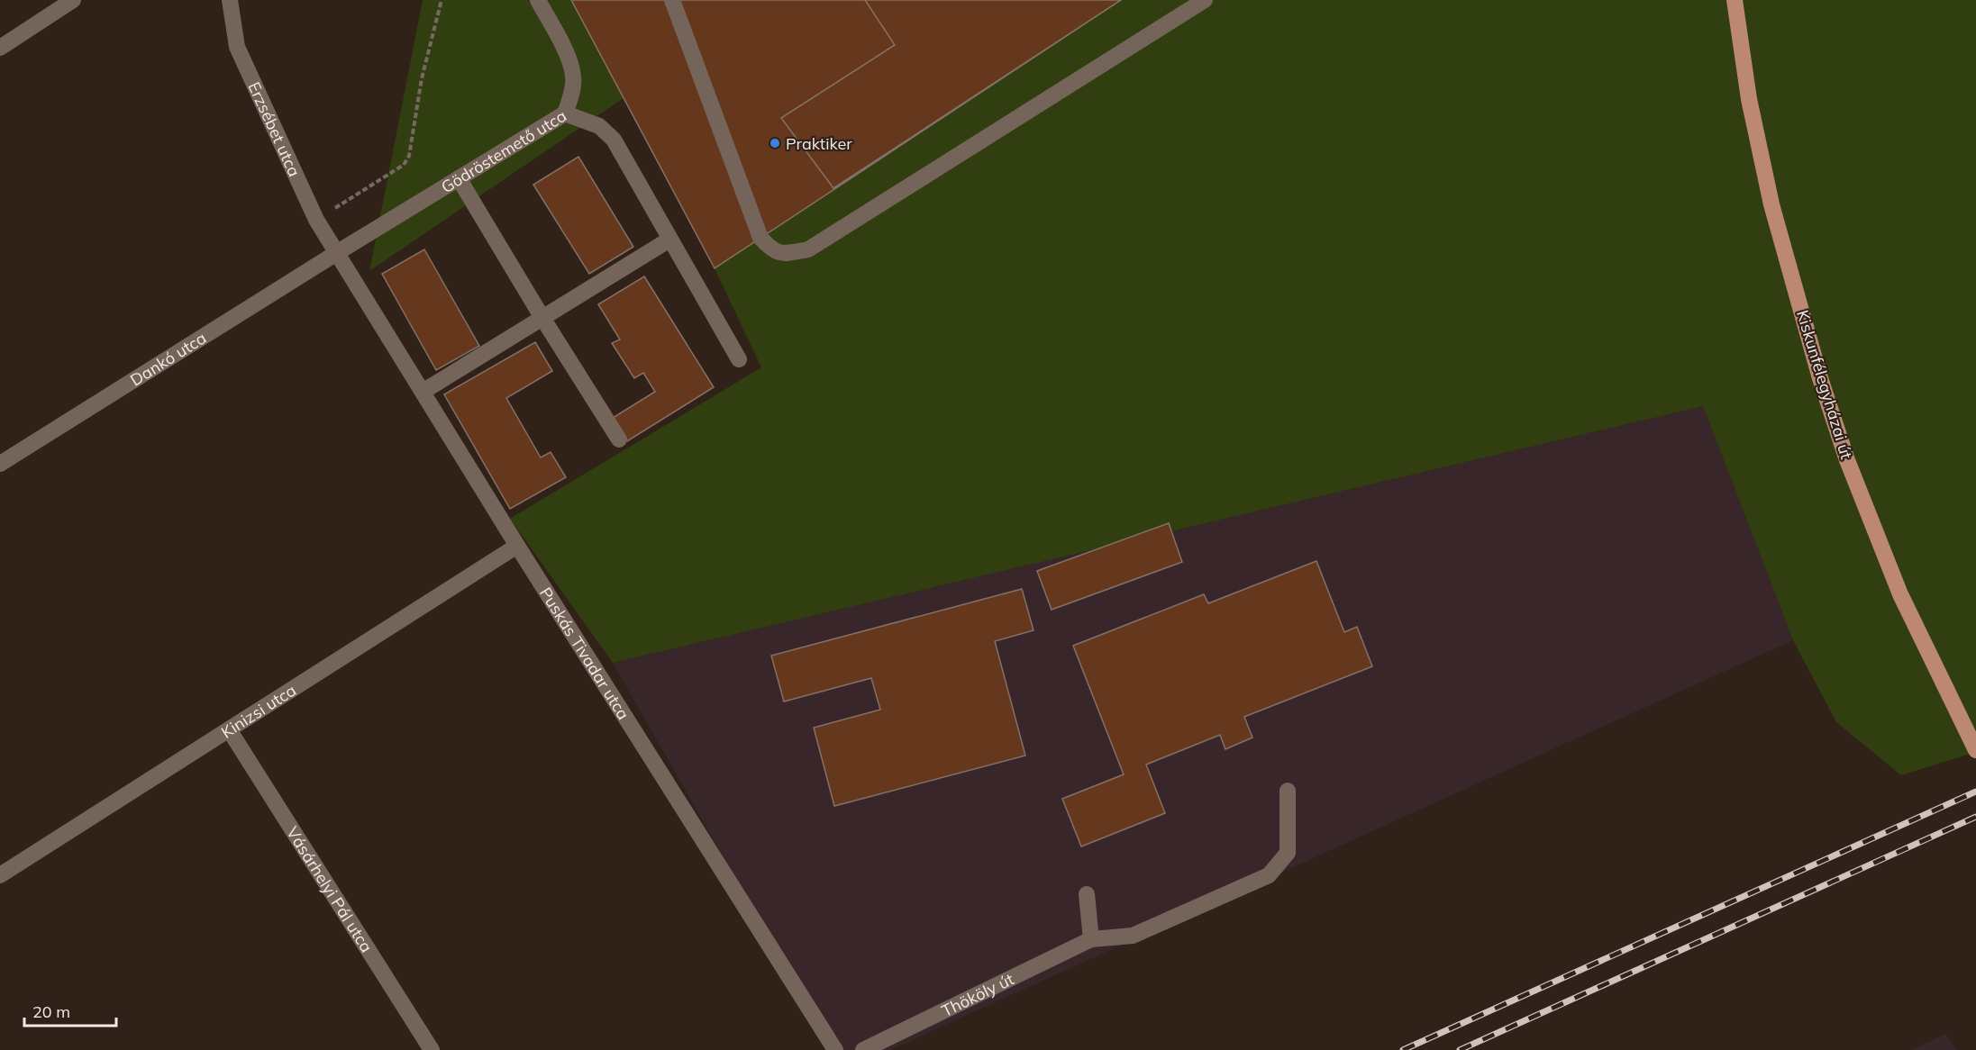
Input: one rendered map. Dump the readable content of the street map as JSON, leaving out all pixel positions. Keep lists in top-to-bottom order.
{
  "streets": {
    "main road": ["Kiskunfélegyházai út"],
    "street": [
      "Erzsébet utca",
      "Gödröstemető utca",
      "Dankó utca",
      "Puskás Tivadar utca",
      "Kinizsi utca",
      "Vásárhelyi Pál utca",
      "Thököly út"
    ]
  },
  "crossings": [
    ["Erzsébet utca", "Gödröstemető utca"],
    ["Erzsébet utca", "Dankó utca"],
    ["Erzsébet utca", "Puskás Tivadar utca"],
    ["Gödröstemető utca", "Dankó utca"],
    ["Gödröstemető utca", "Puskás Tivadar utca"],
    ["Dankó utca", "Puskás Tivadar utca"],
    ["Puskás Tivadar utca", "Kinizsi utca"],
    ["Kinizsi utca", "Vásárhelyi Pál utca"]
  ],
  "places": ["Praktiker"],
  "scale_bar": "20 m"
}
